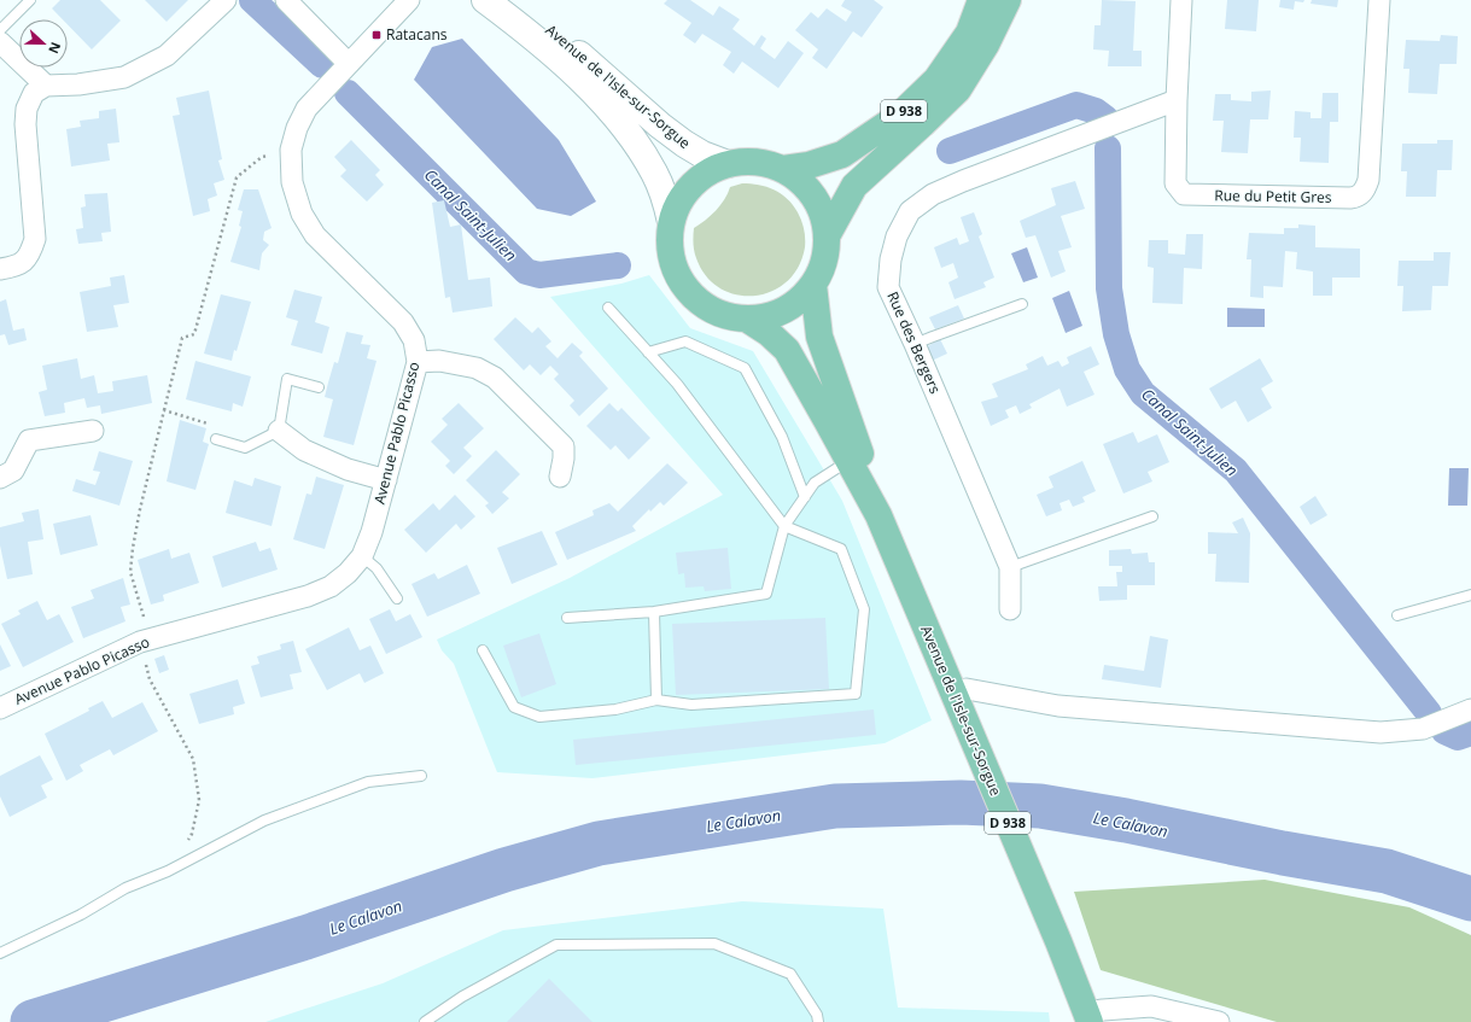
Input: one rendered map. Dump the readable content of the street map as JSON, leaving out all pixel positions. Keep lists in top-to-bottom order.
{
  "streets": {
    "main road": ["Avenue de l'Isle-sur-Sorgue", "D 938"],
    "street": ["Rue du Petit Gres", "Rue des Bergers", "Avenue Pablo Picasso"]
  },
  "crossings": [
    ["Avenue de l'Isle-sur-Sorgue", "D 938"],
    ["Rue du Petit Gres", "Rue des Bergers"]
  ],
  "water": ["Canal Saint-Julien", "Le Calavon"],
  "places": {
    "transit": ["Ratacans"]
  },
  "north": "right"
}
